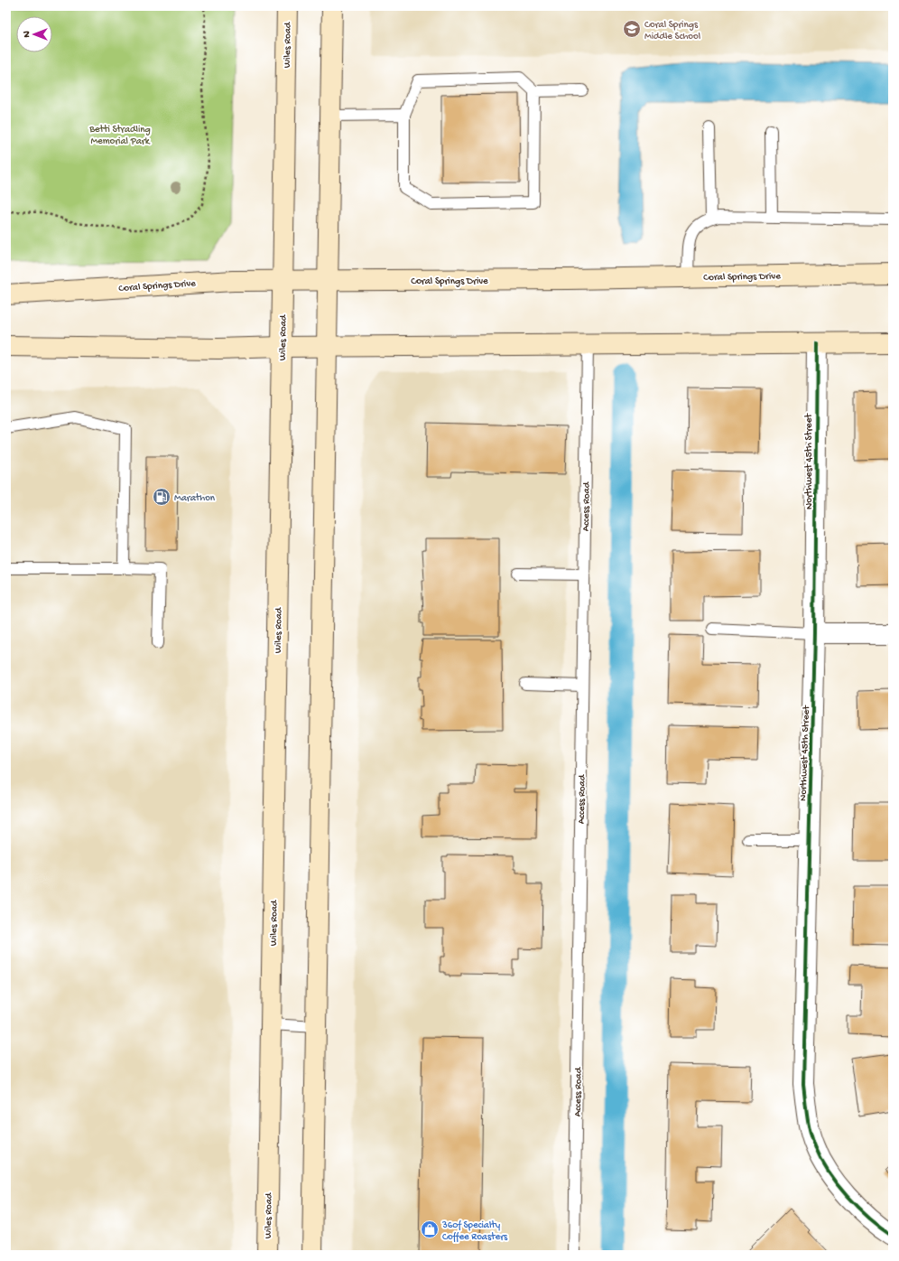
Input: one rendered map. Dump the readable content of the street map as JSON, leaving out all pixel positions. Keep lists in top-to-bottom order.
{
  "streets": {
    "main road": ["Wiles Road", "Coral Springs Drive"],
    "street": ["Northwest 45th Street"],
    "lane": ["Access Road"]
  },
  "crossings": [
    ["Wiles Road", "Coral Springs Drive"]
  ],
  "parks": ["Betti Stradling Memorial Park"],
  "places": {
    "school or university": ["Coral Springs Middle School"],
    "fuel station": ["Marathon"],
    "shop": ["360f Specialty Coffee Roasters"]
  },
  "north": "left"
}
